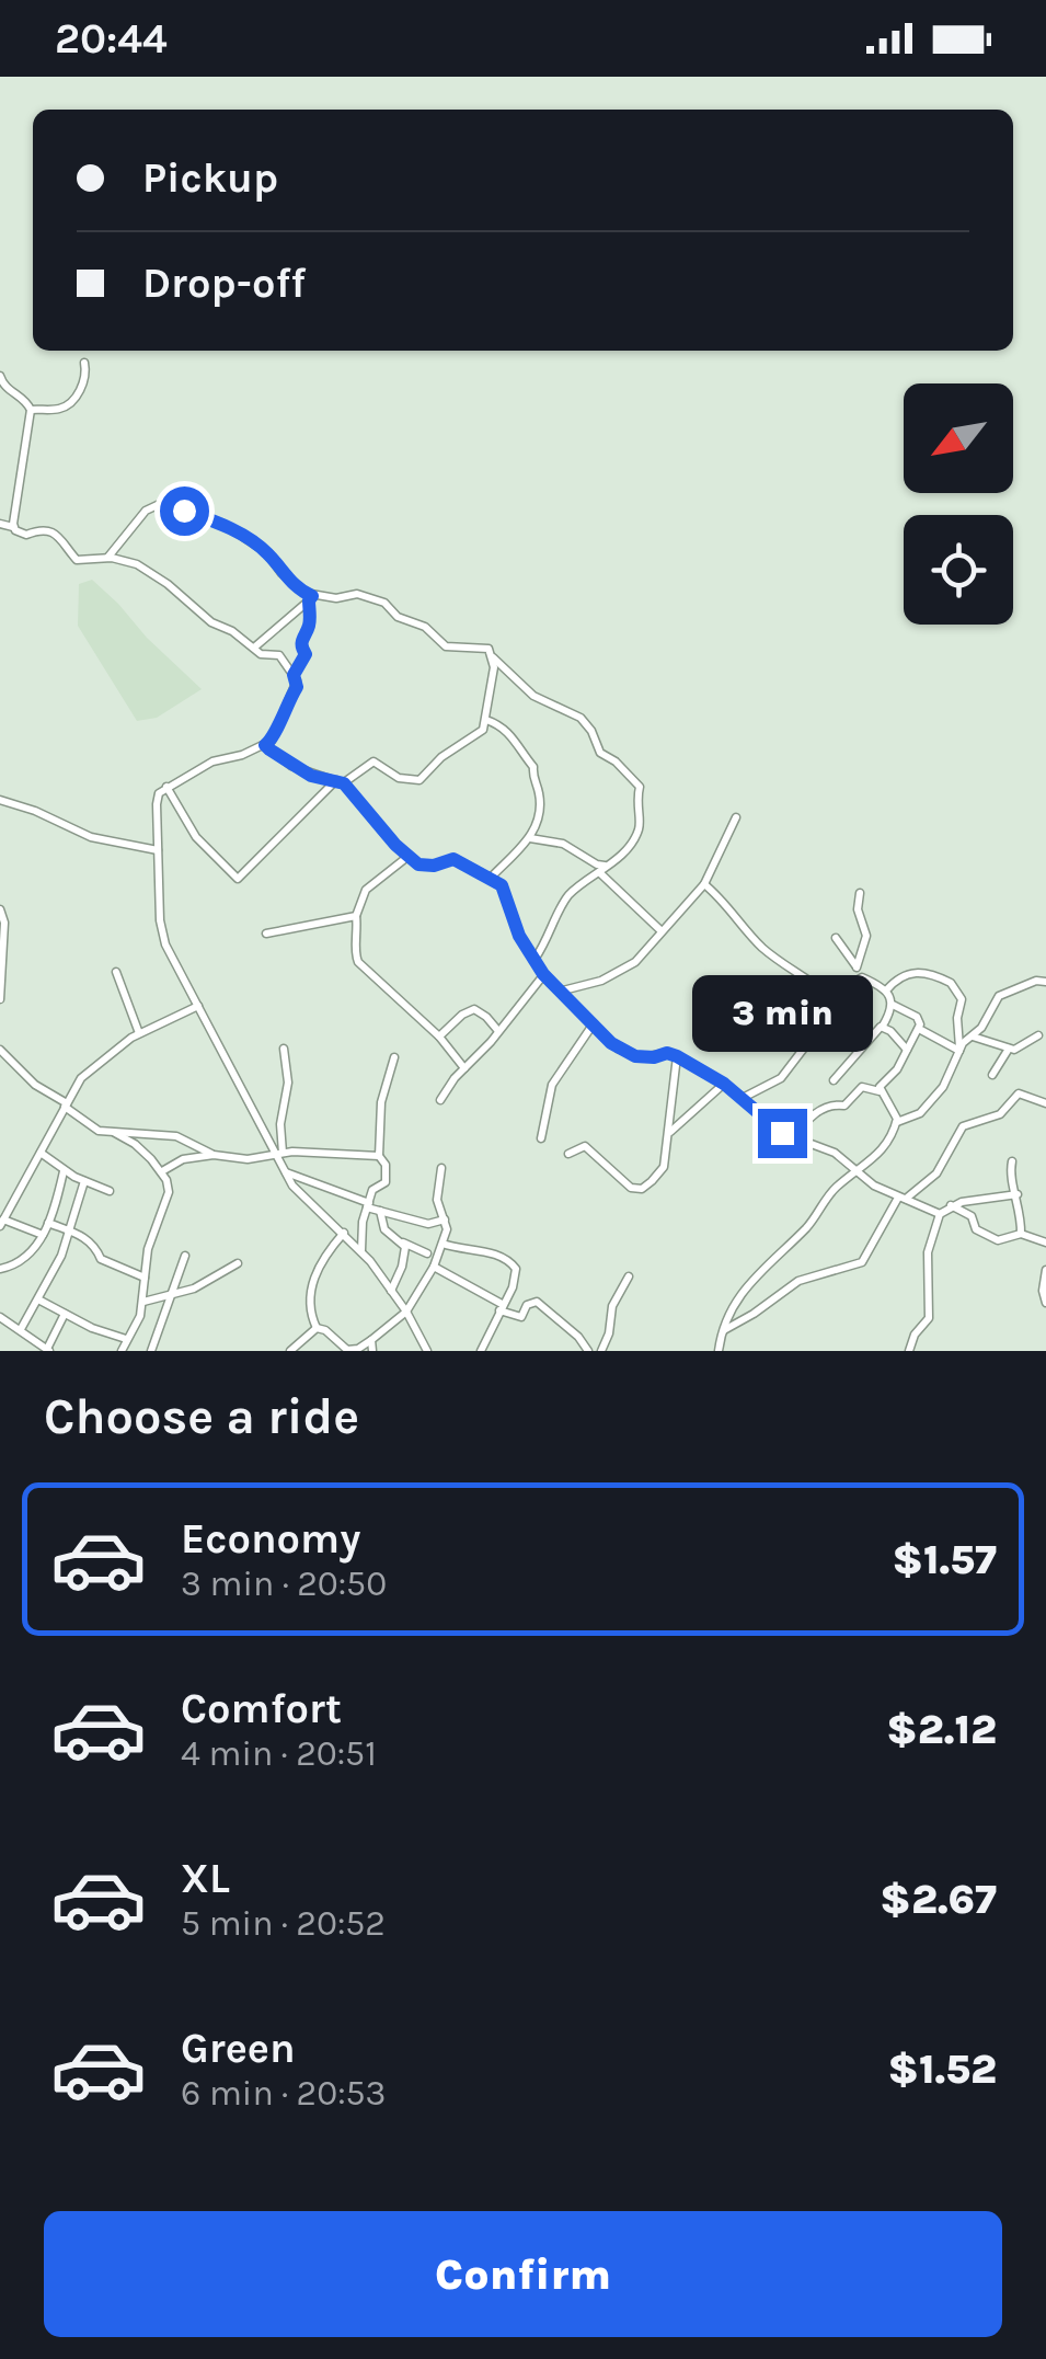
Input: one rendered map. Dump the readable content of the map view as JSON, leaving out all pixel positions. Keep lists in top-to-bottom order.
{
  "north": "bottom left",
  "page": {
    "status": "20:44",
    "banner": ["Pickup", "Drop-off"],
    "bubble": "3 min",
    "heading": "Choose a ride",
    "list": [
      {
        "name": "Economy",
        "note": "3 min · 20:50",
        "value": "$1.57"
      },
      {
        "name": "Comfort",
        "note": "4 min · 20:51",
        "value": "$2.12"
      },
      {
        "name": "XL",
        "note": "5 min · 20:52",
        "value": "$2.67"
      },
      {
        "name": "Green",
        "note": "6 min · 20:53",
        "value": "$1.52"
      }
    ],
    "buttons": "Confirm"
  }
}
